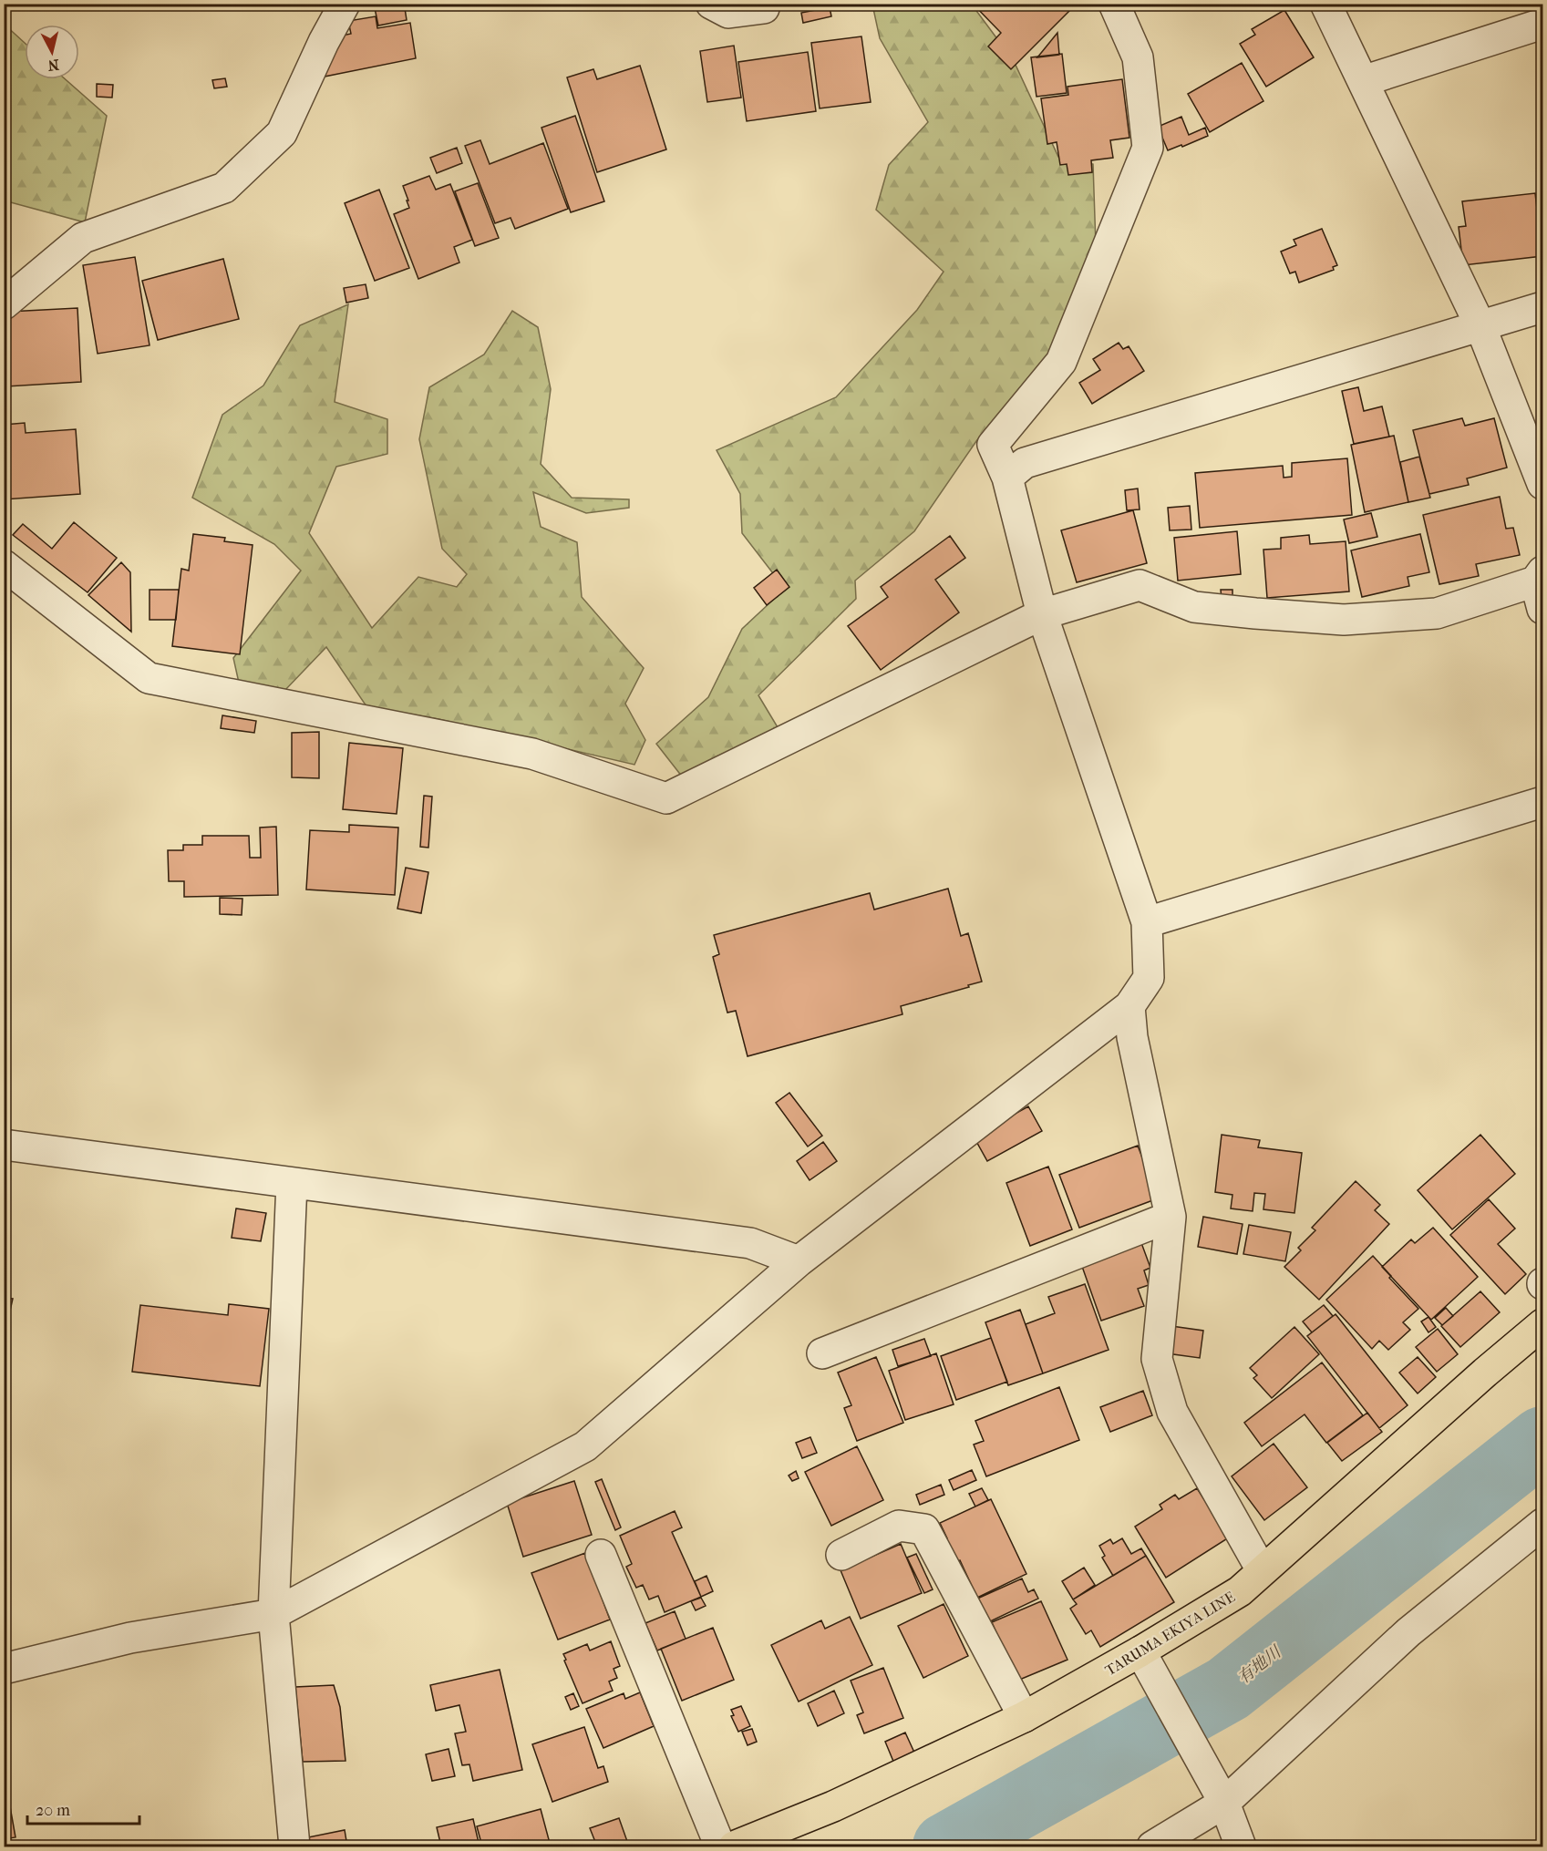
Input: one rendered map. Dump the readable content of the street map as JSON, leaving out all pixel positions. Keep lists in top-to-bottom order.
{
  "streets": {
    "main road": ["TARUMA EKIYA LINE"]
  },
  "water": ["有地川"],
  "scale_bar": "20 m",
  "north": "bottom"
}
